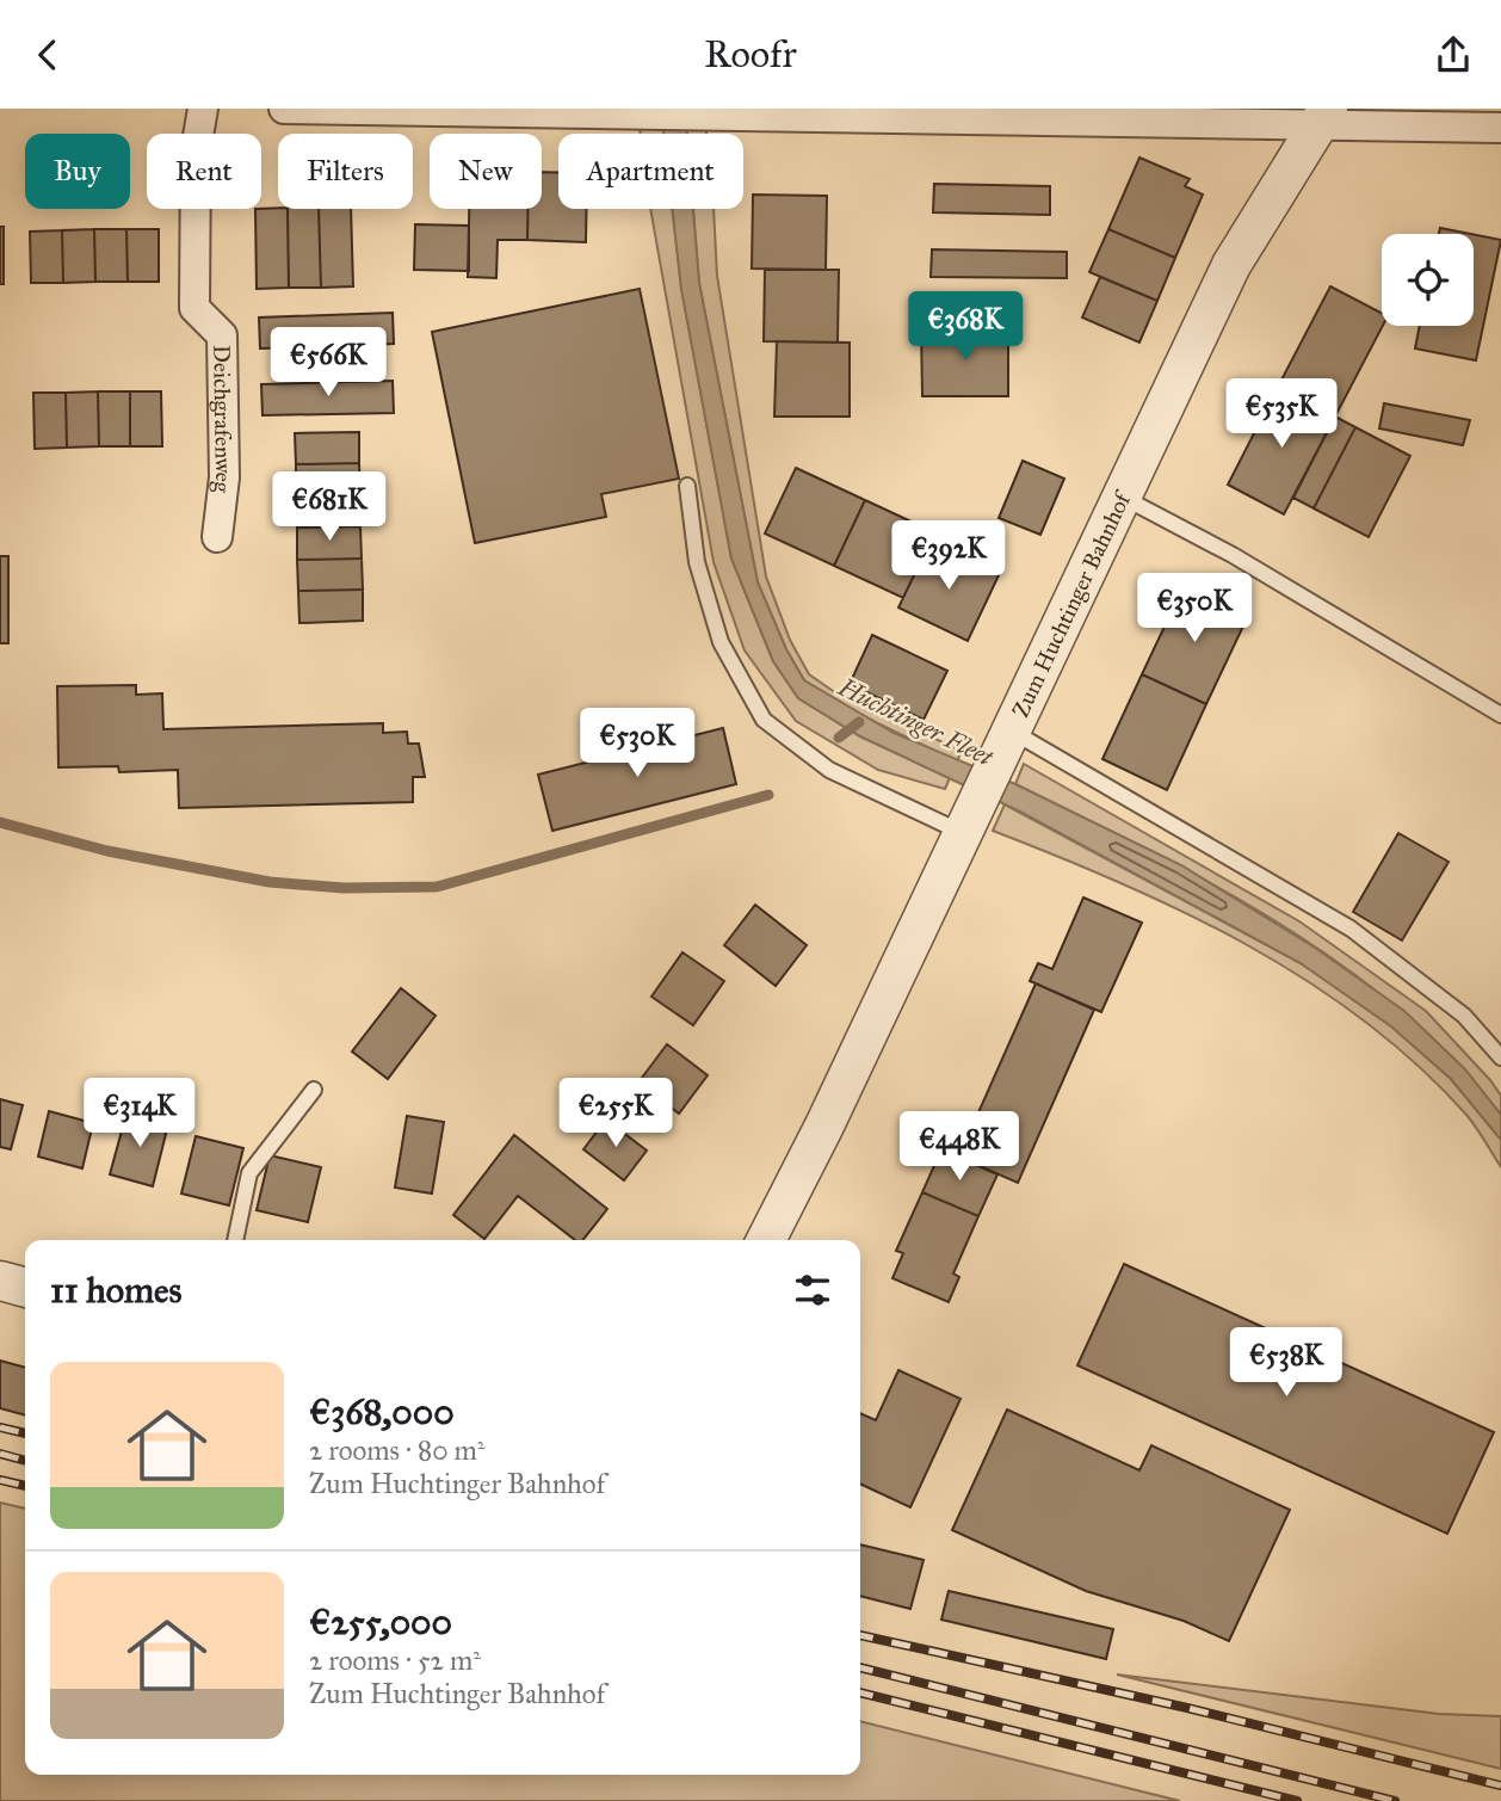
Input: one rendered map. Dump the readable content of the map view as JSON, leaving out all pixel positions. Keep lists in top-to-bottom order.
{
  "streets": {
    "street": ["Deichgrafenweg", "Zum Huchtinger Bahnhof"]
  },
  "water": ["Huchtinger Fleet"],
  "page": {
    "header": "Roofr",
    "chip": [
      "Buy",
      "Rent",
      "Filters",
      "New",
      "Apartment"
    ],
    "price": [
      "€368K",
      "€566K",
      "€535K",
      "€681K",
      "€392K",
      "€350K",
      "€530K",
      "€314K",
      "€255K",
      "€448K",
      "€538K"
    ],
    "heading": "11 homes",
    "list": [
      {
        "name": "€368,000",
        "note": "2 rooms · 80 m² · Zum Huchtinger Bahnhof"
      },
      {
        "name": "€255,000",
        "note": "2 rooms · 52 m² · Zum Huchtinger Bahnhof"
      }
    ]
  }
}
